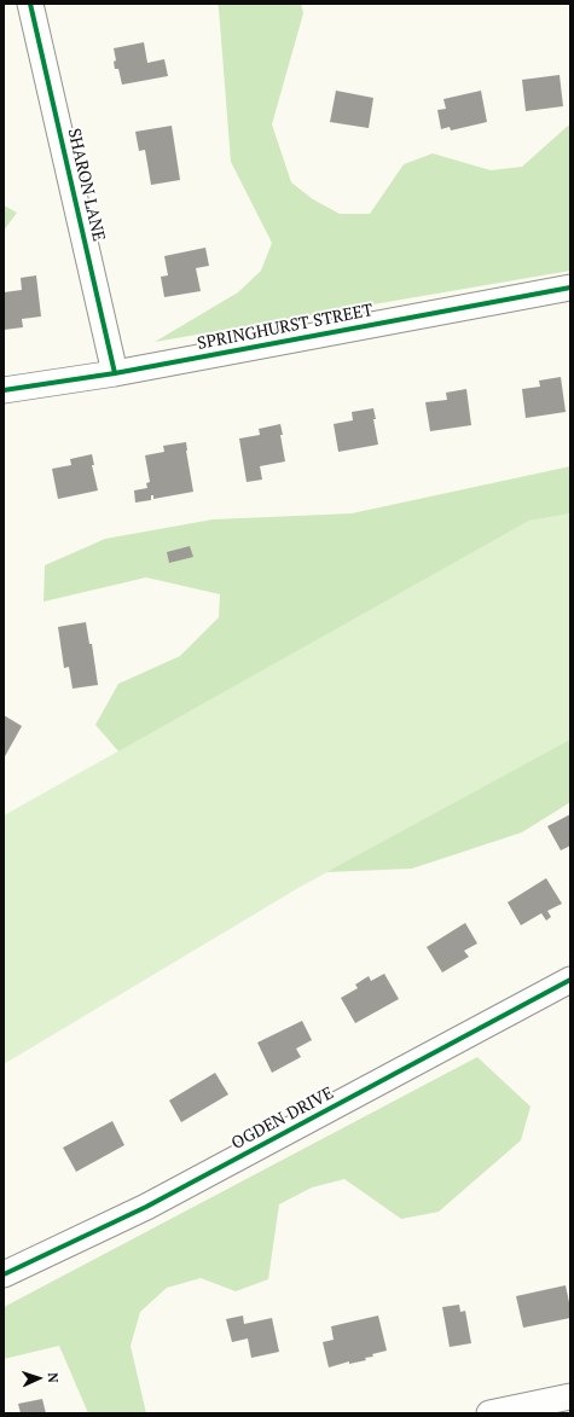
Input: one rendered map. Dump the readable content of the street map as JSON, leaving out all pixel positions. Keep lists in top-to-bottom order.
{
  "streets": {
    "street": ["SHARON LANE", "SPRINGHURST STREET", "OGDEN DRIVE"]
  },
  "crossings": [
    ["SHARON LANE", "SPRINGHURST STREET"]
  ],
  "north": "right"
}
